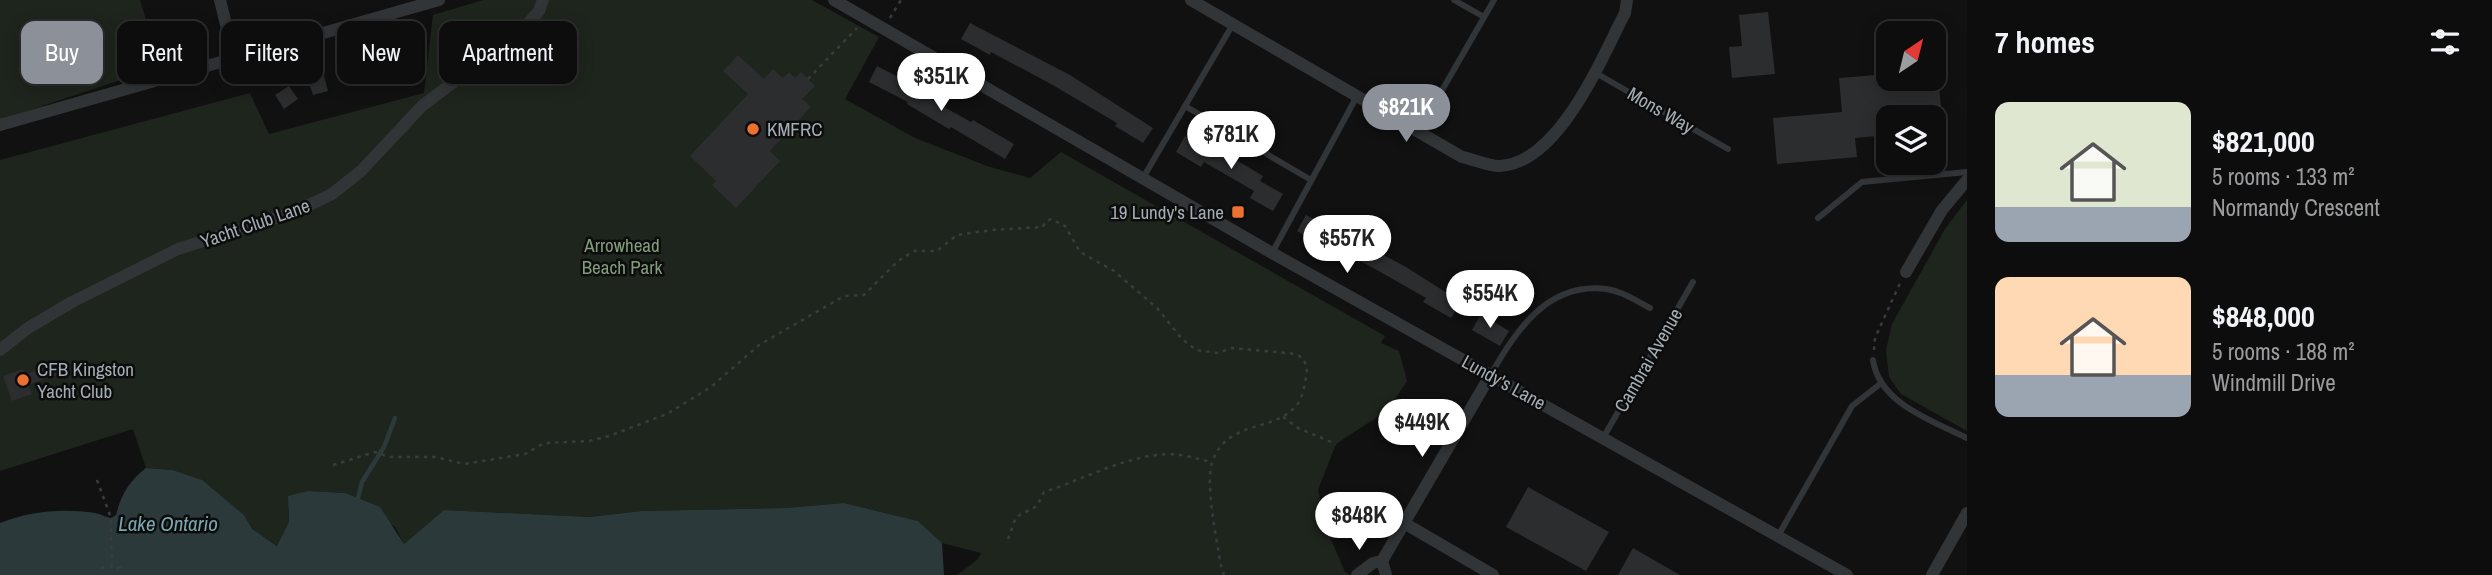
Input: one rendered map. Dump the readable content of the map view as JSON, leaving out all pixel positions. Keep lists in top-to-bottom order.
{
  "streets": {
    "street": ["Yacht Club Lane", "Lundy's Lane"],
    "lane": ["Mons Way", "Cambrai Avenue"]
  },
  "crossings": [
    ["Cambrai Avenue", "Lundy's Lane"]
  ],
  "water": ["Lake Ontario"],
  "parks": ["Arrowhead Beach Park"],
  "places": {
    "other": ["KMFRC", "CFB Kingston Yacht Club"],
    "transit": ["19 Lundy's Lane"]
  },
  "north": "top right",
  "page": {
    "heading": "7 homes",
    "chip": [
      "Buy",
      "Rent",
      "Filters",
      "New",
      "Apartment"
    ],
    "price": [
      "$351K",
      "$821K",
      "$781K",
      "$557K",
      "$554K",
      "$449K",
      "$848K"
    ],
    "list": [
      {
        "name": "$821,000",
        "note": "5 rooms · 133 m² · Normandy Crescent"
      },
      {
        "name": "$848,000",
        "note": "5 rooms · 188 m² · Windmill Drive"
      }
    ]
  }
}
